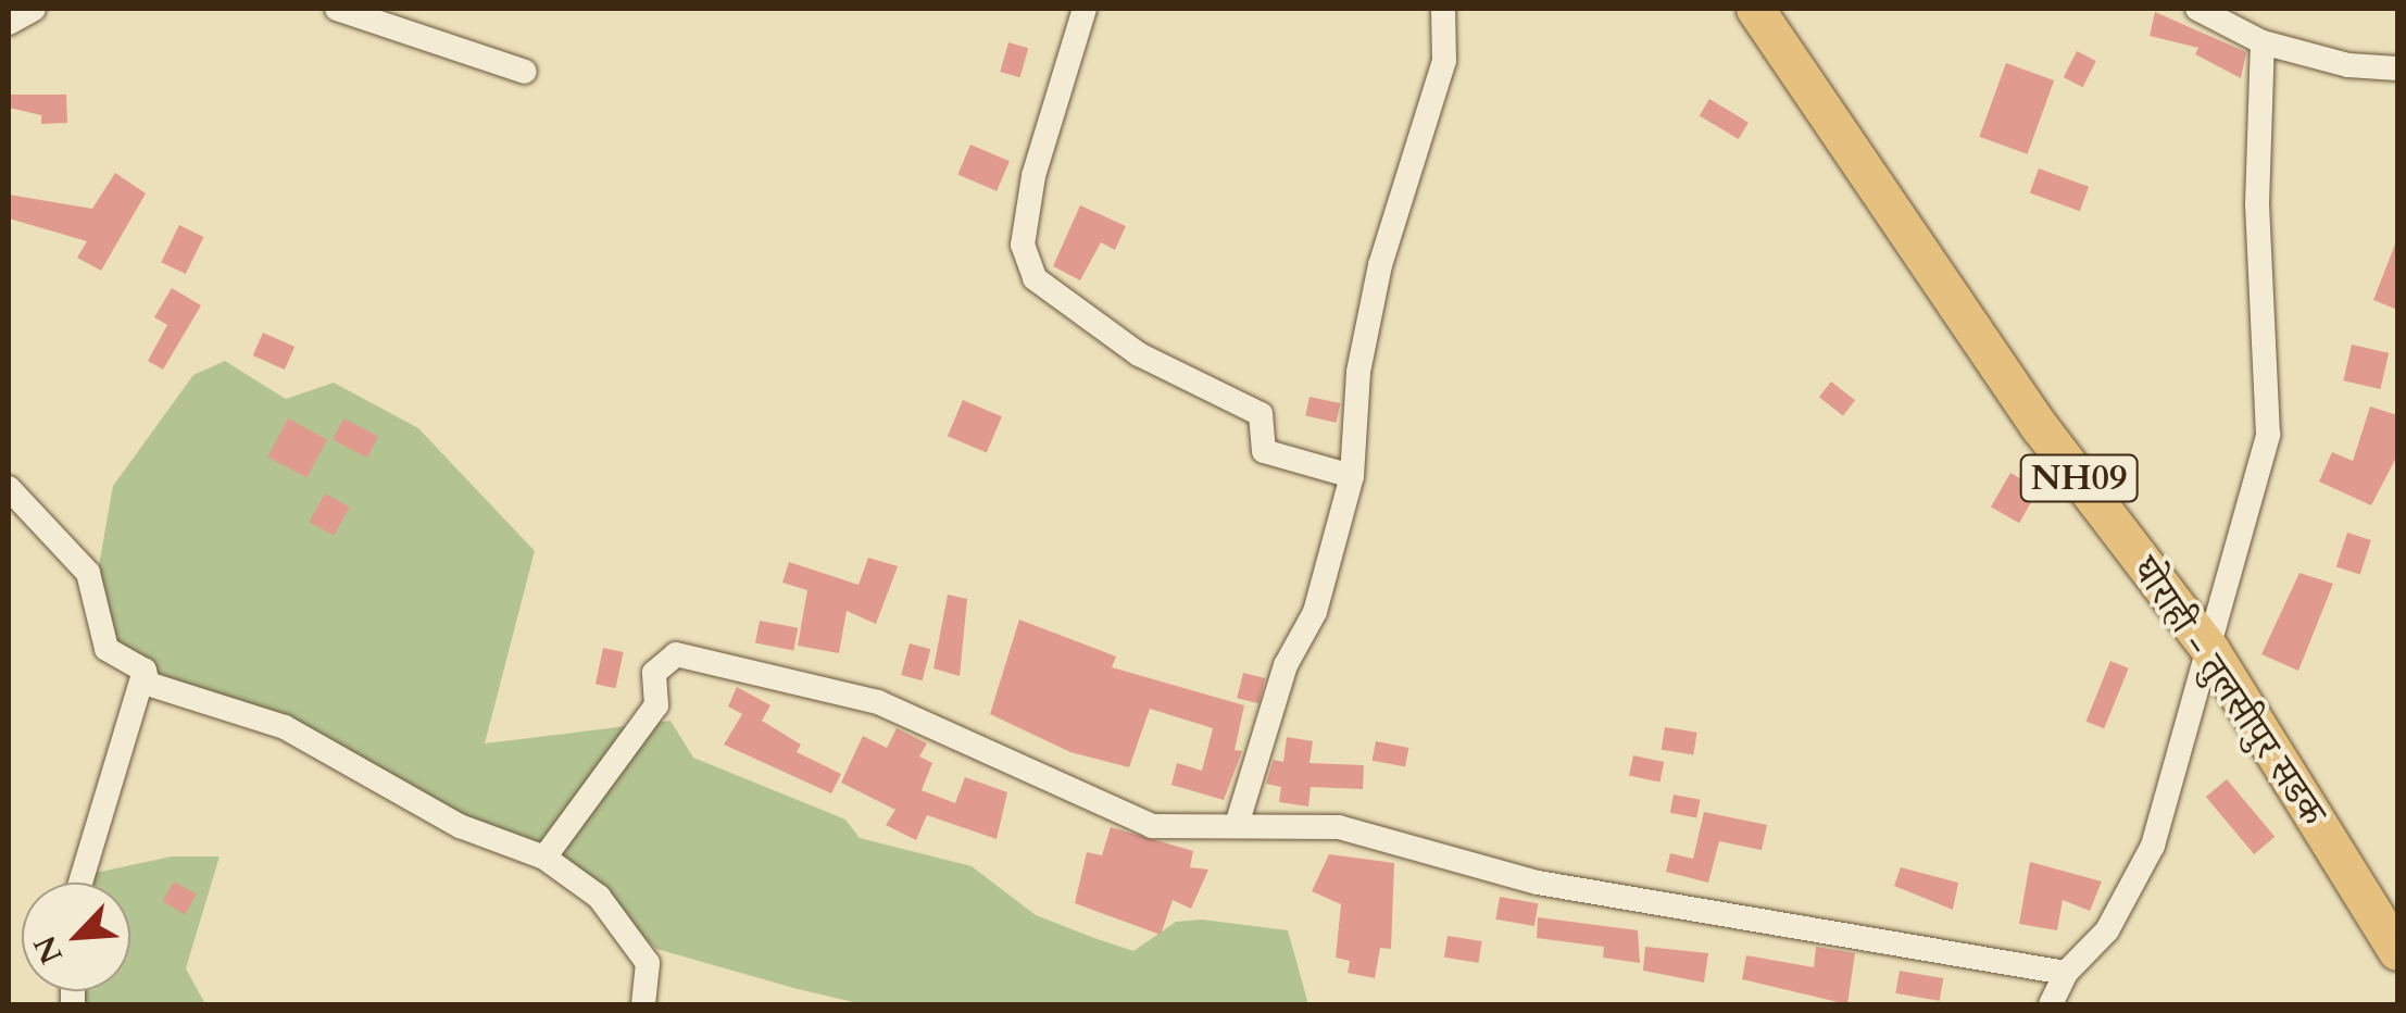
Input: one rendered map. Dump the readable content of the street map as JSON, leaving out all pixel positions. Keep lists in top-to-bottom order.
{
  "streets": {
    "main road": ["NH09", "घोराही - तुलसीपुर सडक"]
  },
  "north": "bottom left"
}
